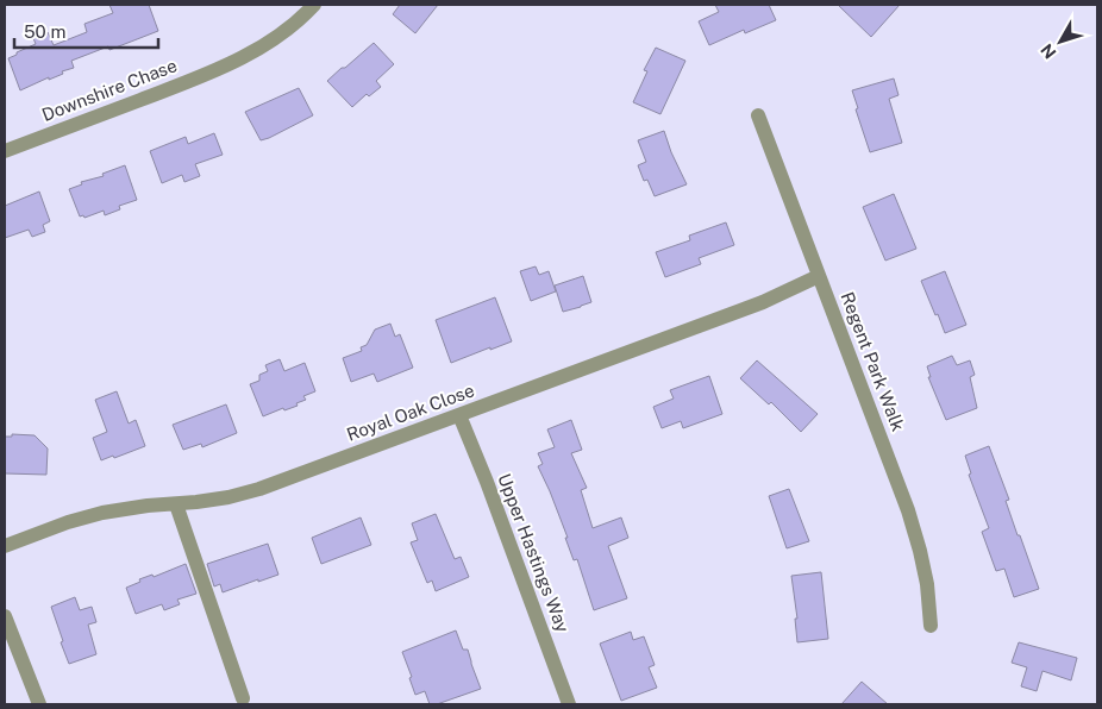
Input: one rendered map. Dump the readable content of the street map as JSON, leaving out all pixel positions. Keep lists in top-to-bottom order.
{
  "streets": {
    "street": [
      "Downshire Chase",
      "Regent Park Walk",
      "Royal Oak Close",
      "Upper Hastings Way"
    ]
  },
  "crossings": [
    ["Regent Park Walk", "Royal Oak Close"],
    ["Royal Oak Close", "Upper Hastings Way"]
  ],
  "scale_bar": "50 m",
  "north": "bottom left"
}
